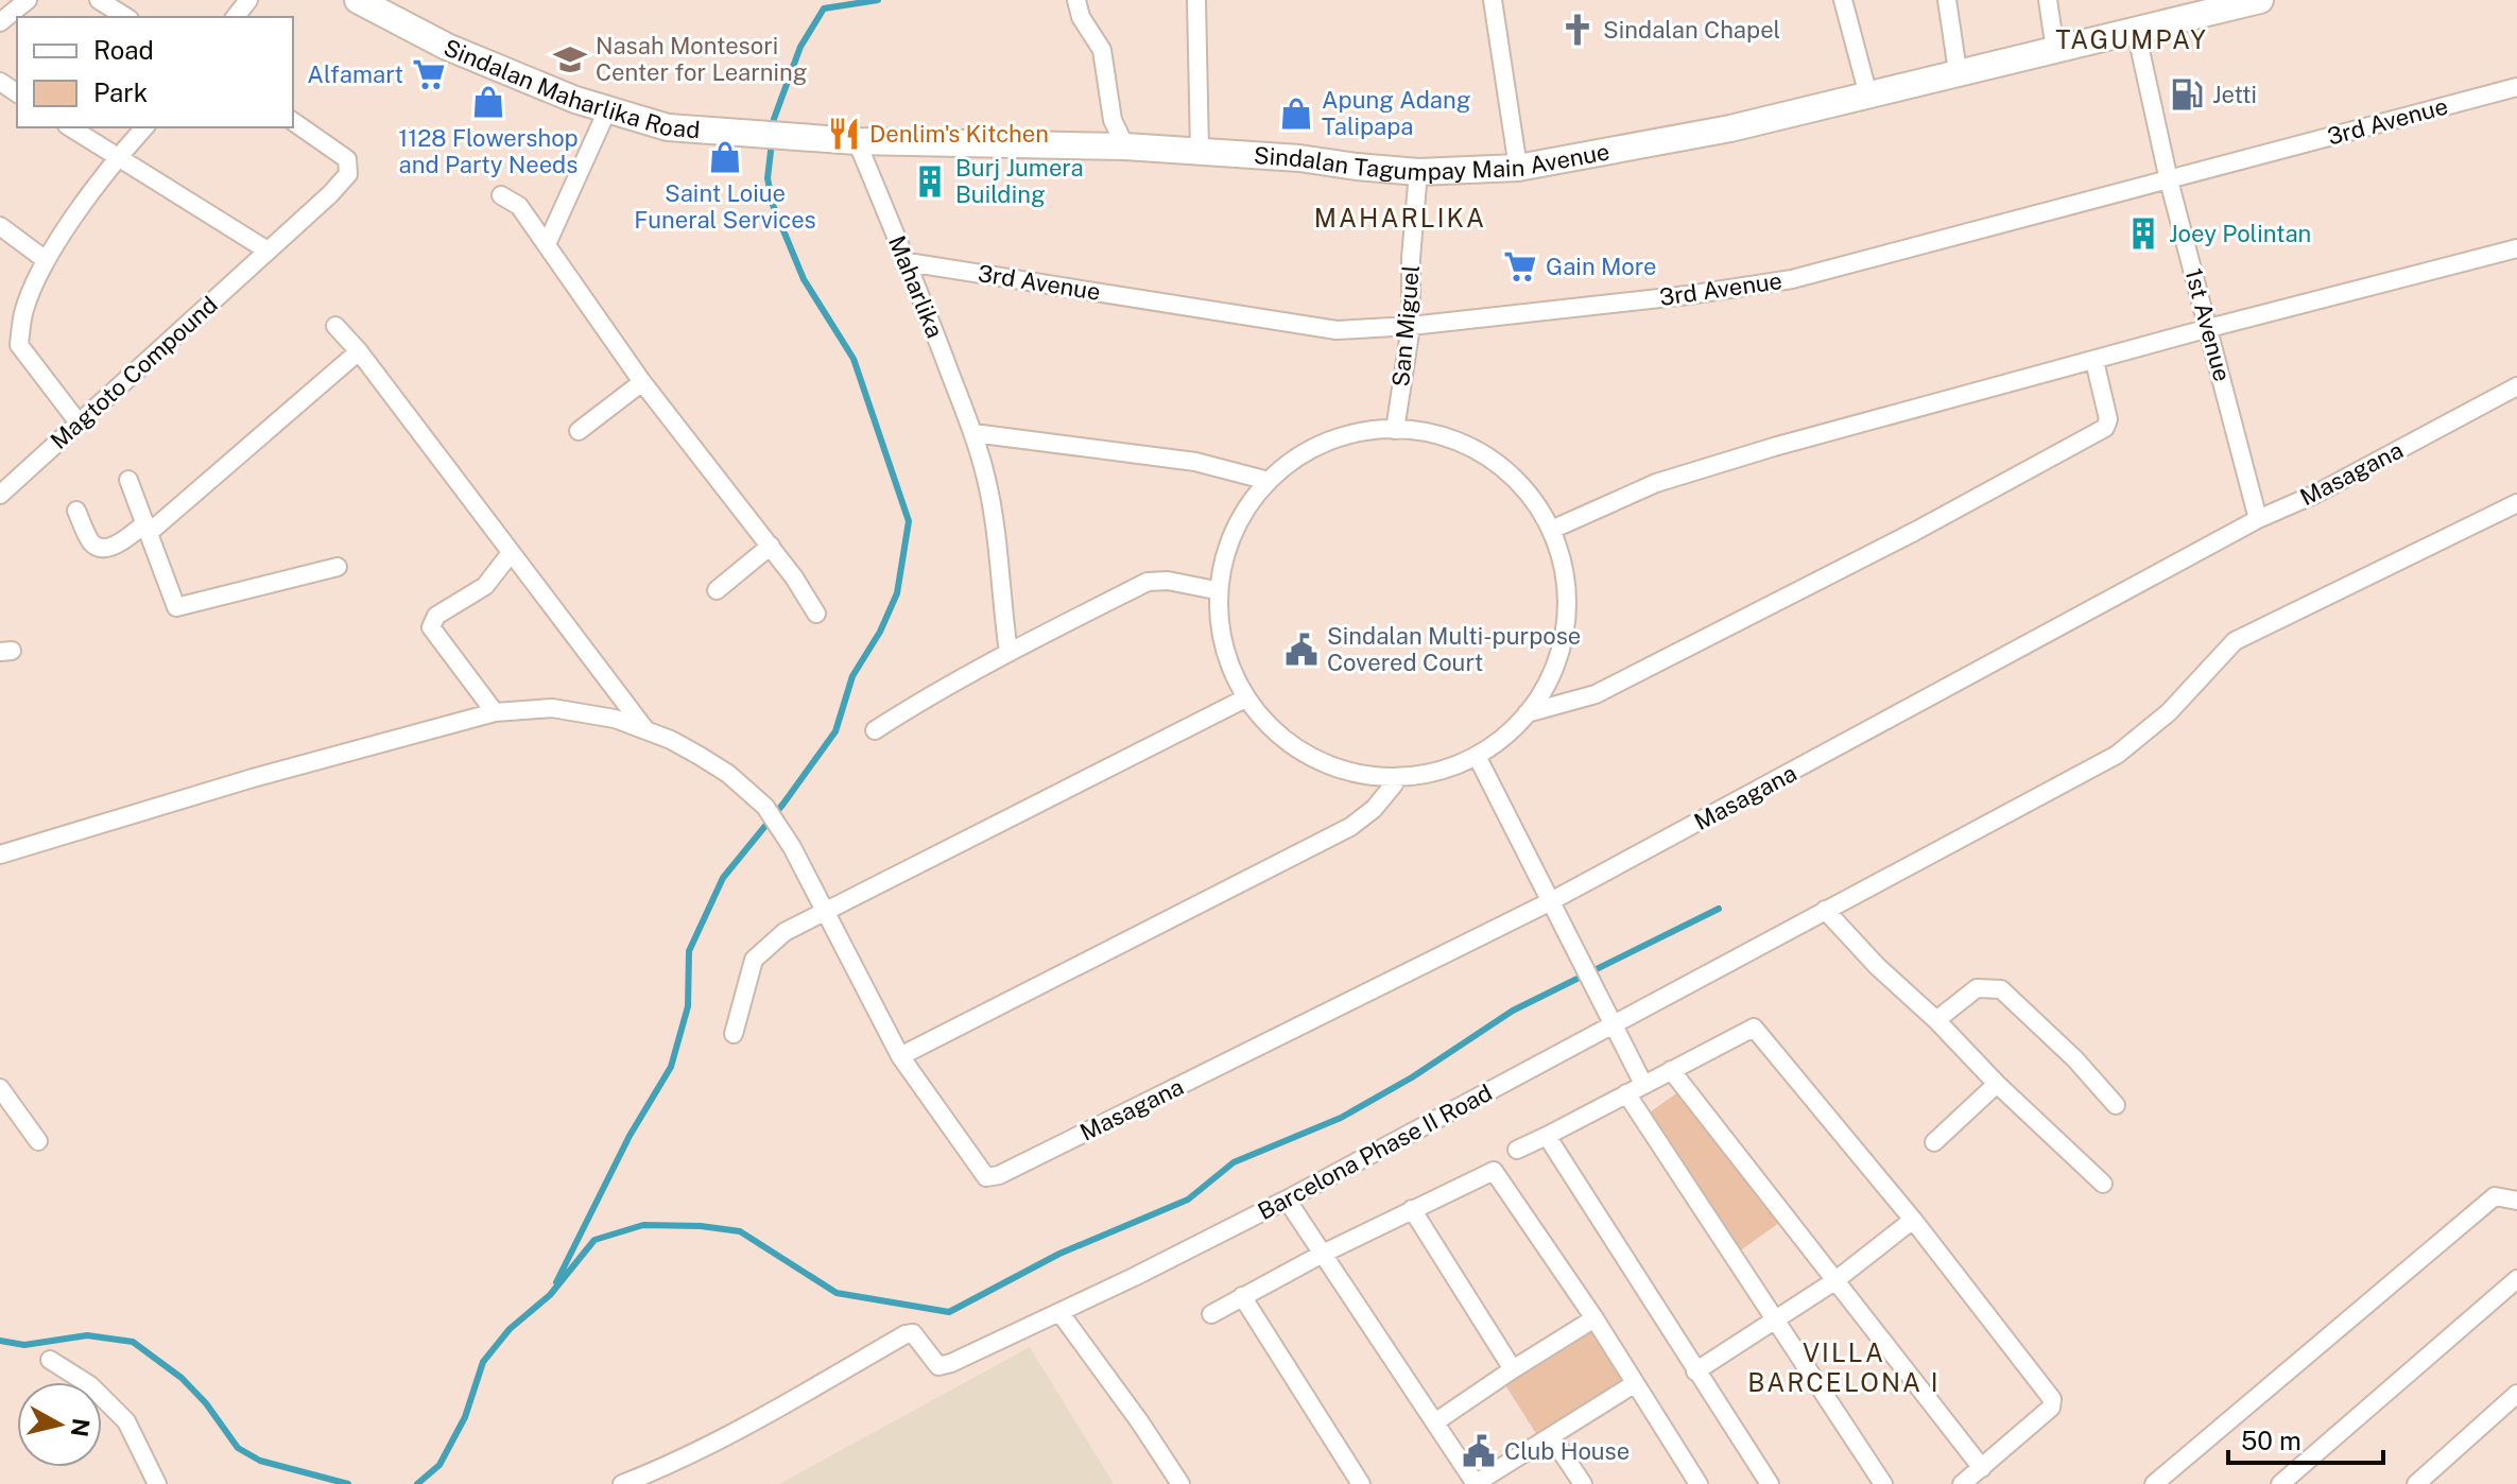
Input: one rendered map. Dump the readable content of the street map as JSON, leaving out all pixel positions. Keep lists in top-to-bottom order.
{
  "streets": {
    "main road": ["Sindalan Maharlika Road", "Sindalan Tagumpay Main Avenue"],
    "street": [
      "3rd Avenue",
      "Maharlika",
      "1st Avenue",
      "San Miguel",
      "Magtoto Compound",
      "Masagana",
      "Barcelona Phase II Road"
    ]
  },
  "crossings": [
    ["Sindalan Maharlika Road", "Sindalan Tagumpay Main Avenue"],
    ["3rd Avenue", "Maharlika"],
    ["3rd Avenue", "1st Avenue"],
    ["3rd Avenue", "San Miguel"],
    ["Sindalan Tagumpay Main Avenue", "Maharlika"],
    ["Sindalan Tagumpay Main Avenue", "San Miguel"],
    ["1st Avenue", "Masagana"]
  ],
  "districts": ["TAGUMPAY", "MAHARLIKA", "VILLA BARCELONA I"],
  "places": {
    "church": ["Sindalan Chapel"],
    "school or university": ["Nasah Montesori Center for Learning"],
    "supermarket": ["Alfamart", "Gain More"],
    "fuel station": ["Jetti"],
    "shop": ["1128 Flowershop and Party Needs", "Apung Adang Talipapa", "Saint Loiue Funeral Services"],
    "restaurant": ["Denlim's Kitchen"],
    "building": ["Burj Jumera Building", "Joey Polintan"],
    "public building": ["Sindalan Multi-purpose Covered Court", "Club House"]
  },
  "legend": ["Road", "Park"],
  "scale_bar": "50 m",
  "north": "right"
}
